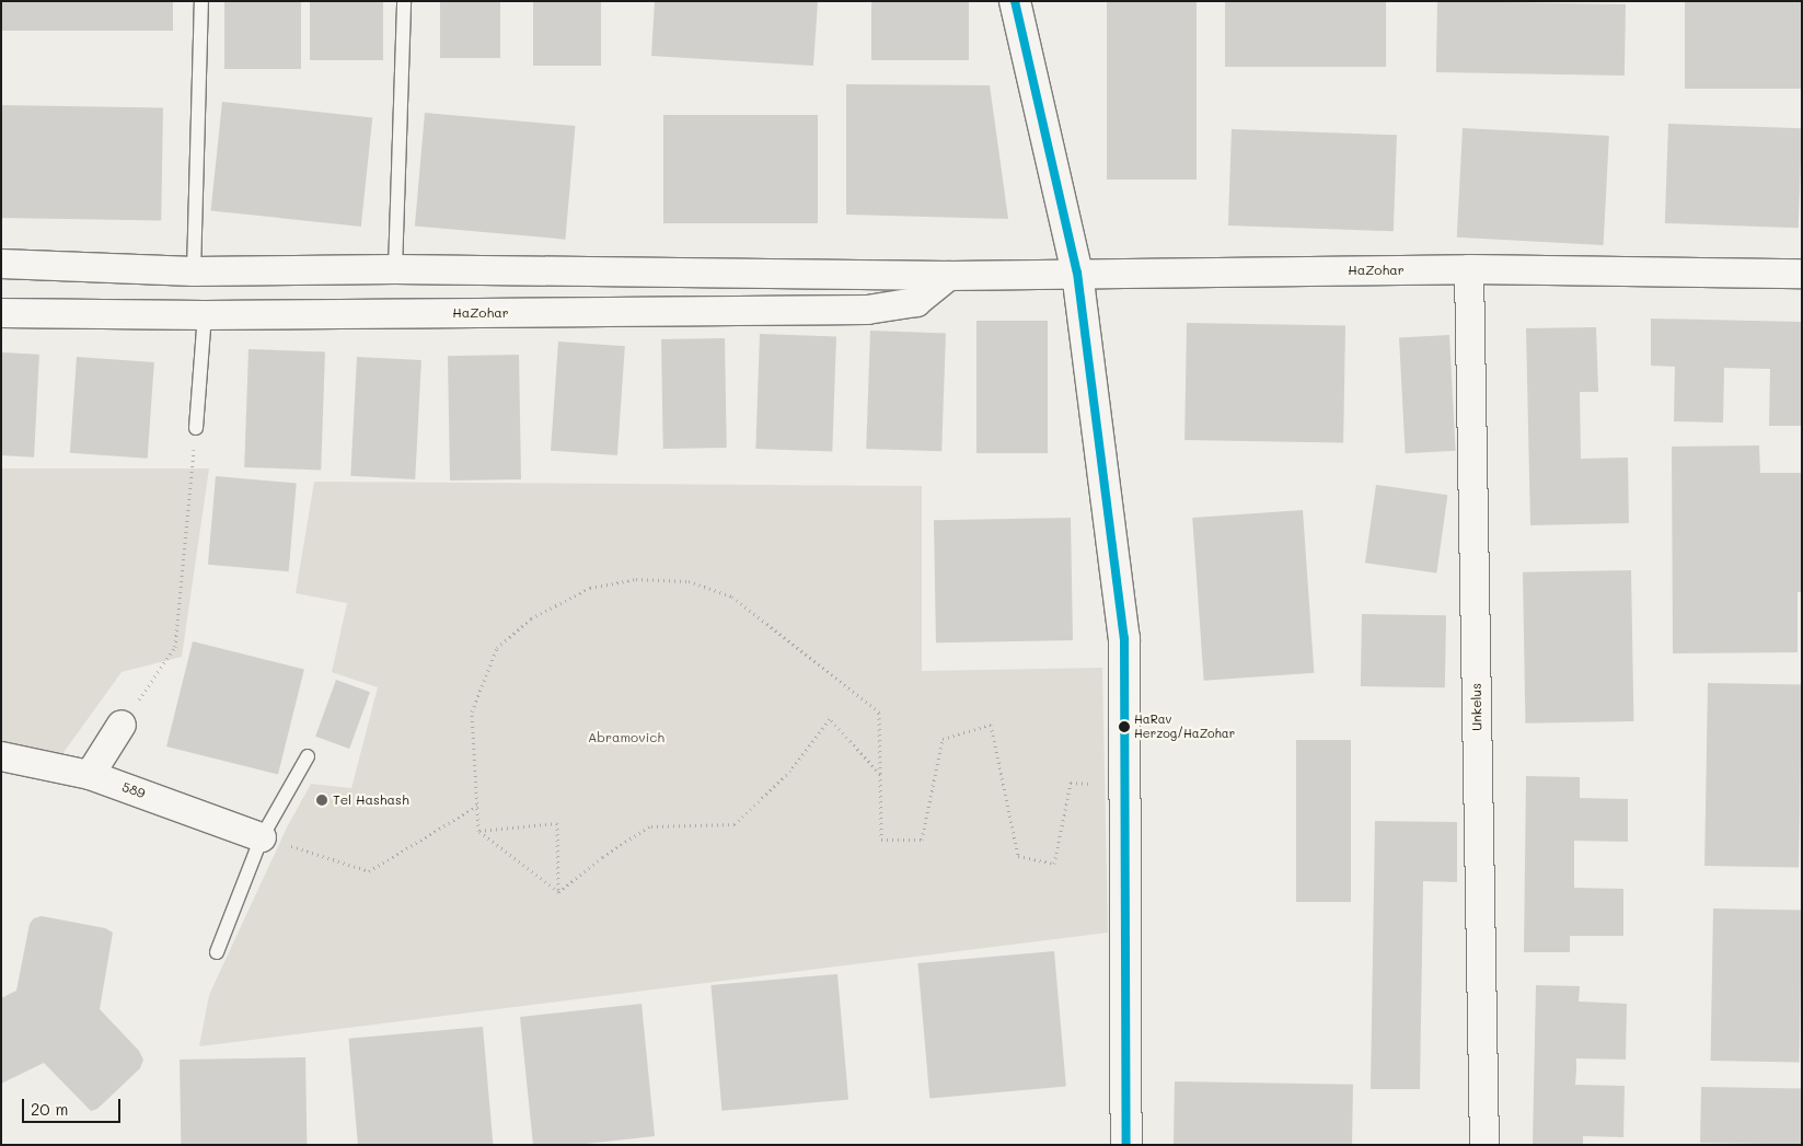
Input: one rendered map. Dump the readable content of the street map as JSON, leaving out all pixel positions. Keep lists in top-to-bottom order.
{
  "streets": {
    "street": ["HaZohar", "Unkelus", "589"]
  },
  "crossings": [
    ["HaZohar", "Unkelus"]
  ],
  "parks": ["Abramovich"],
  "places": ["HaRav Herzog/HaZohar", "Tel Hashash"],
  "scale_bar": "20 m"
}
